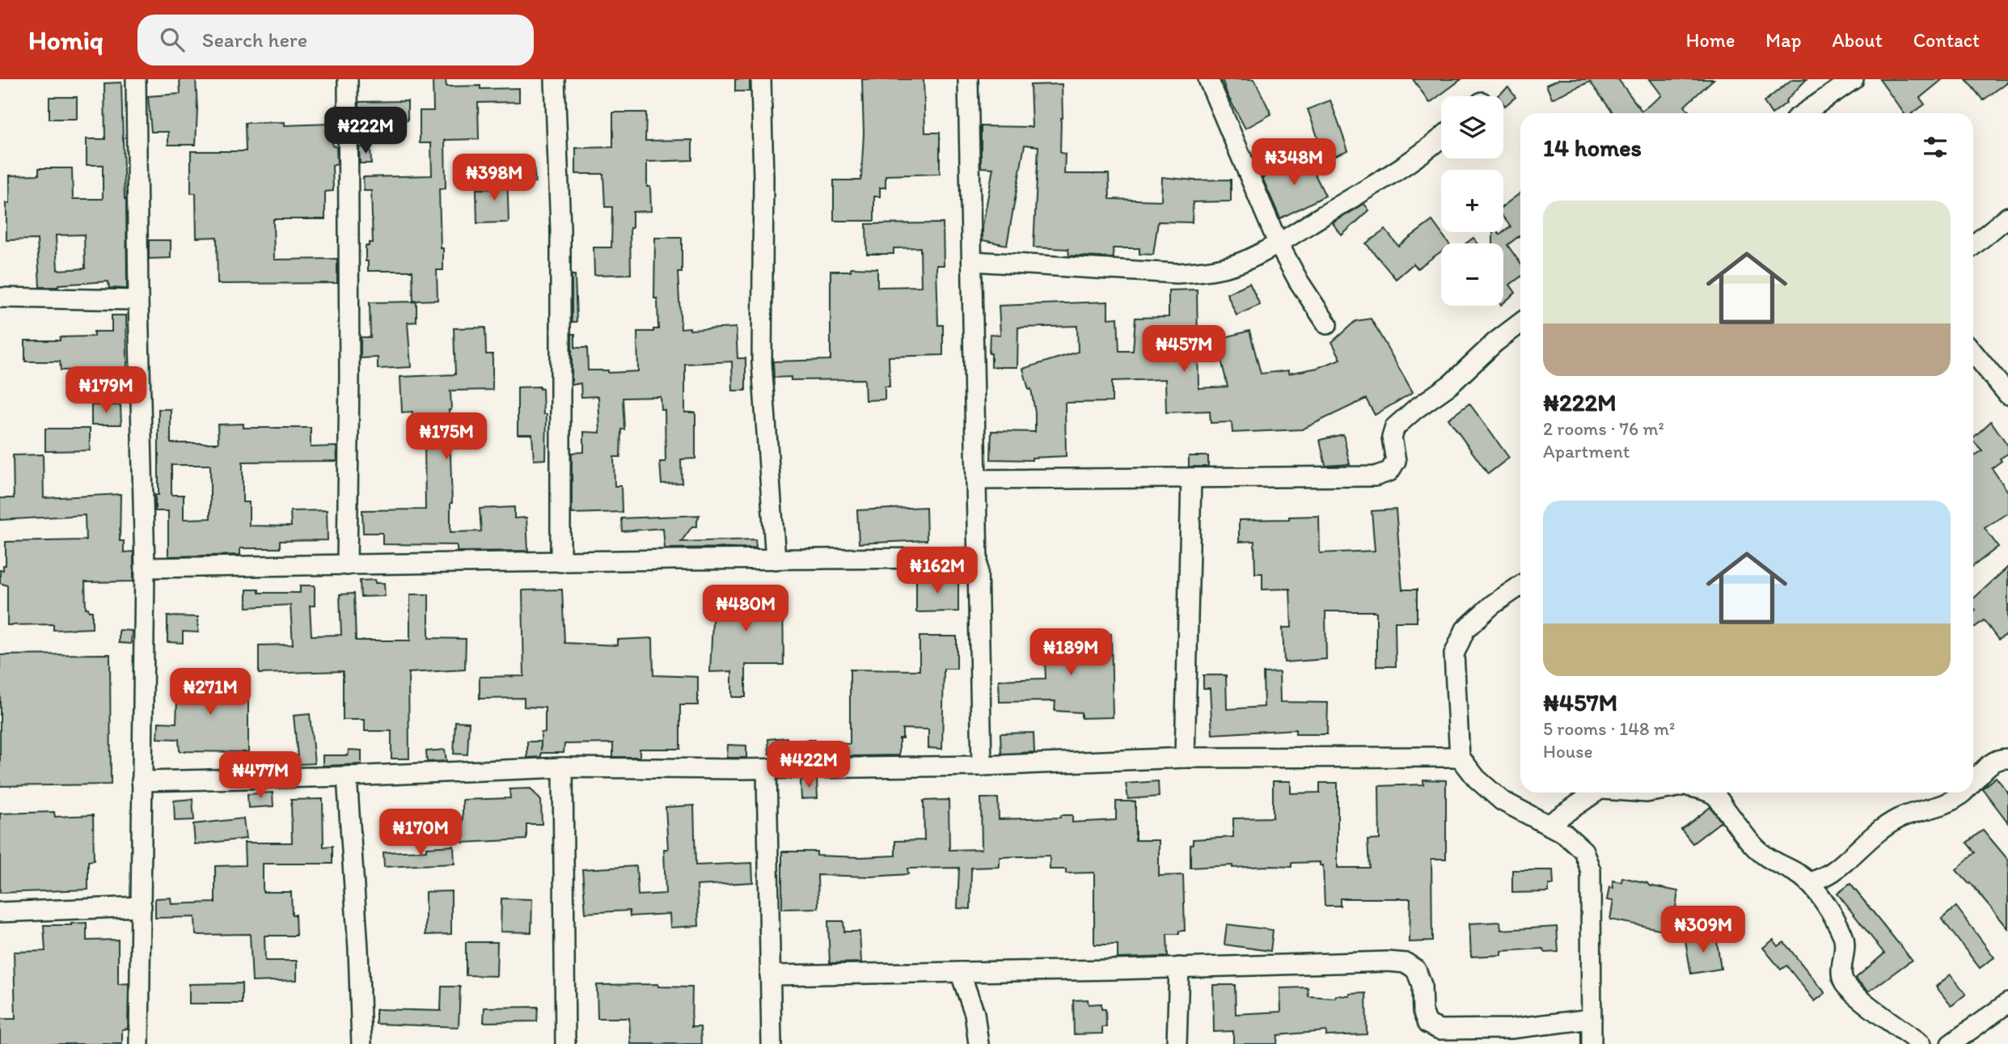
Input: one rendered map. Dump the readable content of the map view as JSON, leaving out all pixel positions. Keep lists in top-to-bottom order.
{
  "page": {
    "header": "Homiq",
    "search": "Search here",
    "nav": [
      "Home",
      "Map",
      "About",
      "Contact"
    ],
    "map_buttons": ["+", "−"],
    "price": [
      "₦222M",
      "₦348M",
      "₦398M",
      "₦457M",
      "₦179M",
      "₦175M",
      "₦162M",
      "₦480M",
      "₦189M",
      "₦271M",
      "₦422M",
      "₦477M",
      "₦170M",
      "₦309M"
    ],
    "heading": "14 homes",
    "list": [
      {
        "name": "₦222M",
        "note": "2 rooms · 76 m² · Apartment"
      },
      {
        "name": "₦457M",
        "note": "5 rooms · 148 m² · House"
      }
    ]
  }
}
